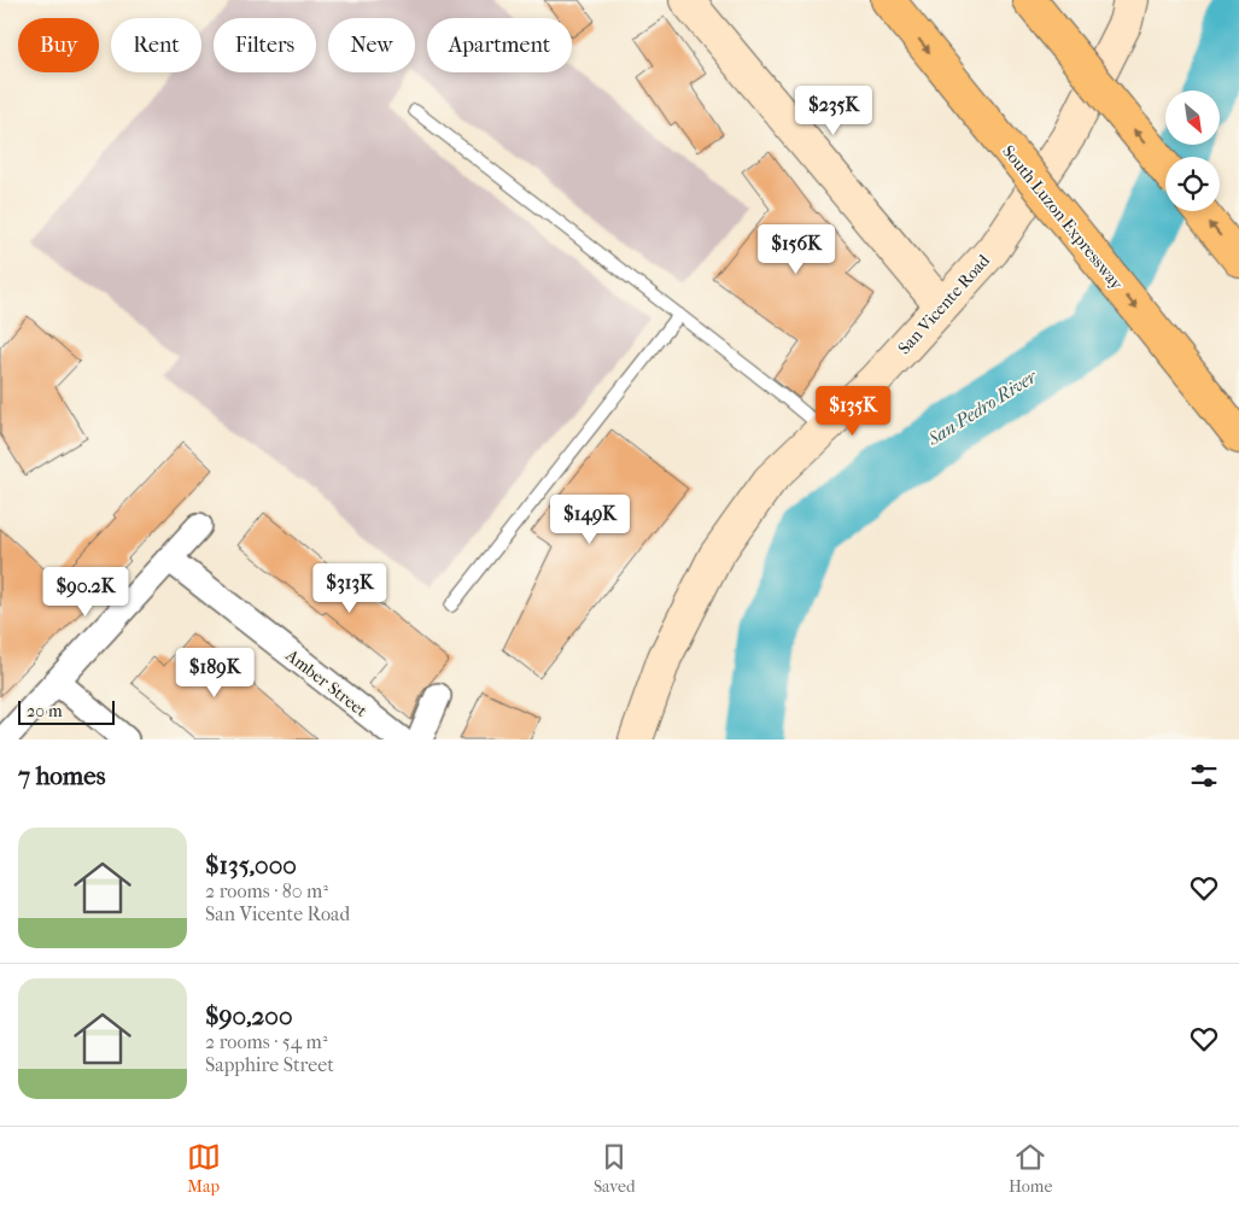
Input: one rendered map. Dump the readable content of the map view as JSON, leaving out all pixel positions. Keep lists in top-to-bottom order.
{
  "streets": {
    "highway": ["South Luzon Expressway"],
    "main road": ["San Vicente Road"],
    "street": ["Amber Street"]
  },
  "water": ["San Pedro River"],
  "scale_bar": "20 m",
  "north": "bottom right",
  "page": {
    "chip": [
      "Buy",
      "Rent",
      "Filters",
      "New",
      "Apartment"
    ],
    "price": [
      "$235K",
      "$156K",
      "$135K",
      "$149K",
      "$313K",
      "$90.2K",
      "$189K"
    ],
    "scale": "20 m",
    "heading": "7 homes",
    "list": [
      {
        "name": "$135,000",
        "note": "2 rooms · 80 m² · San Vicente Road"
      },
      {
        "name": "$90,200",
        "note": "2 rooms · 54 m² · Sapphire Street"
      }
    ],
    "tabs": ["Map", "Saved", "Home"]
  }
}
